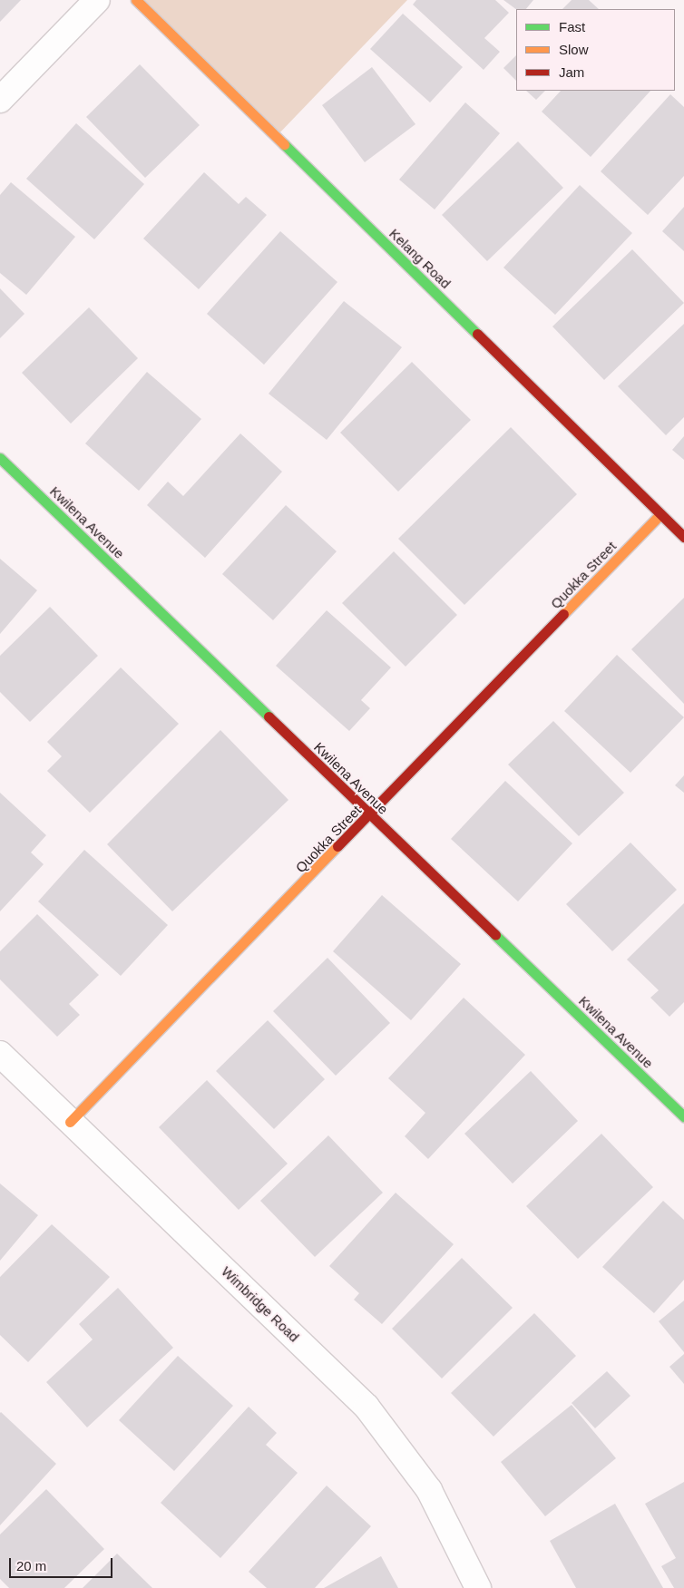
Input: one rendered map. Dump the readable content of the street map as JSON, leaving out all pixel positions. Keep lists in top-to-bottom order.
{
  "streets": {
    "street": [
      "Kelang Road",
      "Kwilena Avenue",
      "Quokka Street",
      "Wimbridge Road"
    ]
  },
  "crossings": [
    ["Kelang Road", "Quokka Street"],
    ["Kwilena Avenue", "Quokka Street"],
    ["Quokka Street", "Wimbridge Road"]
  ],
  "legend": ["Fast", "Slow", "Jam"],
  "scale_bar": "20 m"
}
